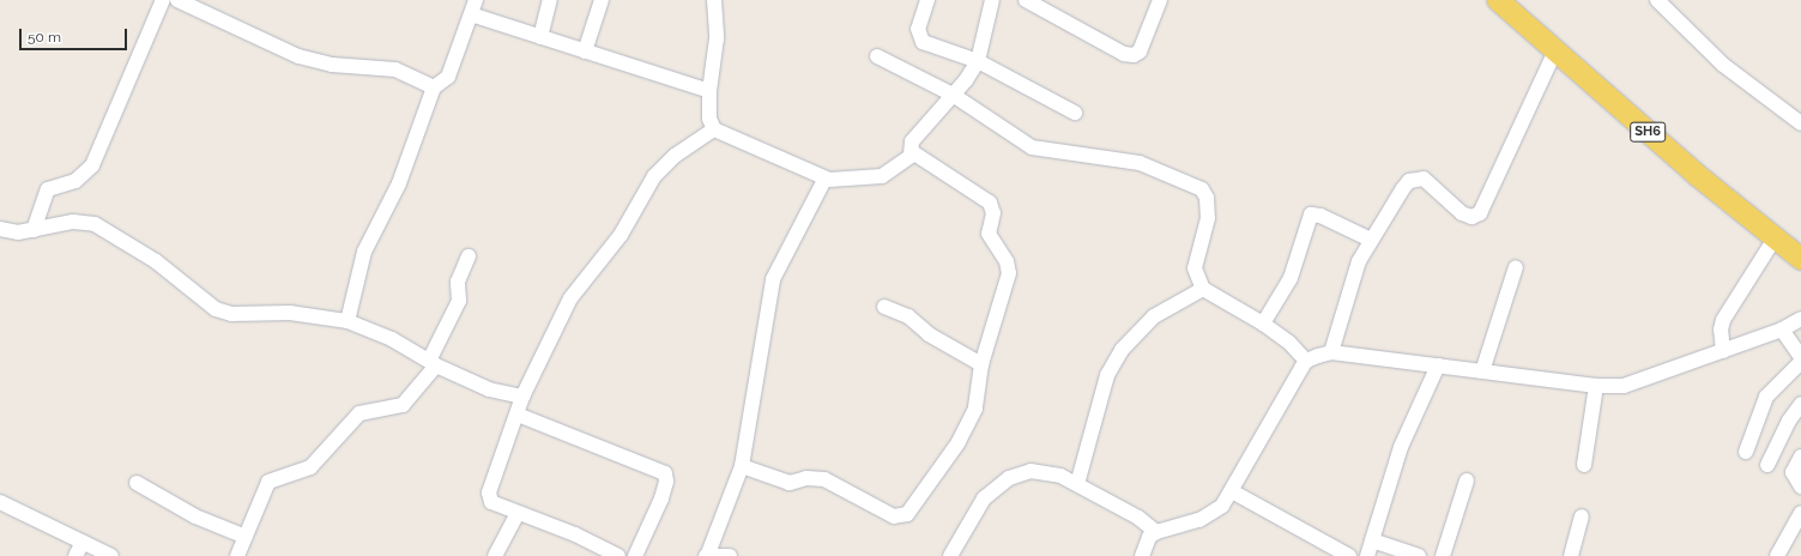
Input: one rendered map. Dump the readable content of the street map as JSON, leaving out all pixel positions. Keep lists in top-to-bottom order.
{
  "streets": {
    "main road": ["SH6"]
  },
  "scale_bar": "50 m"
}
